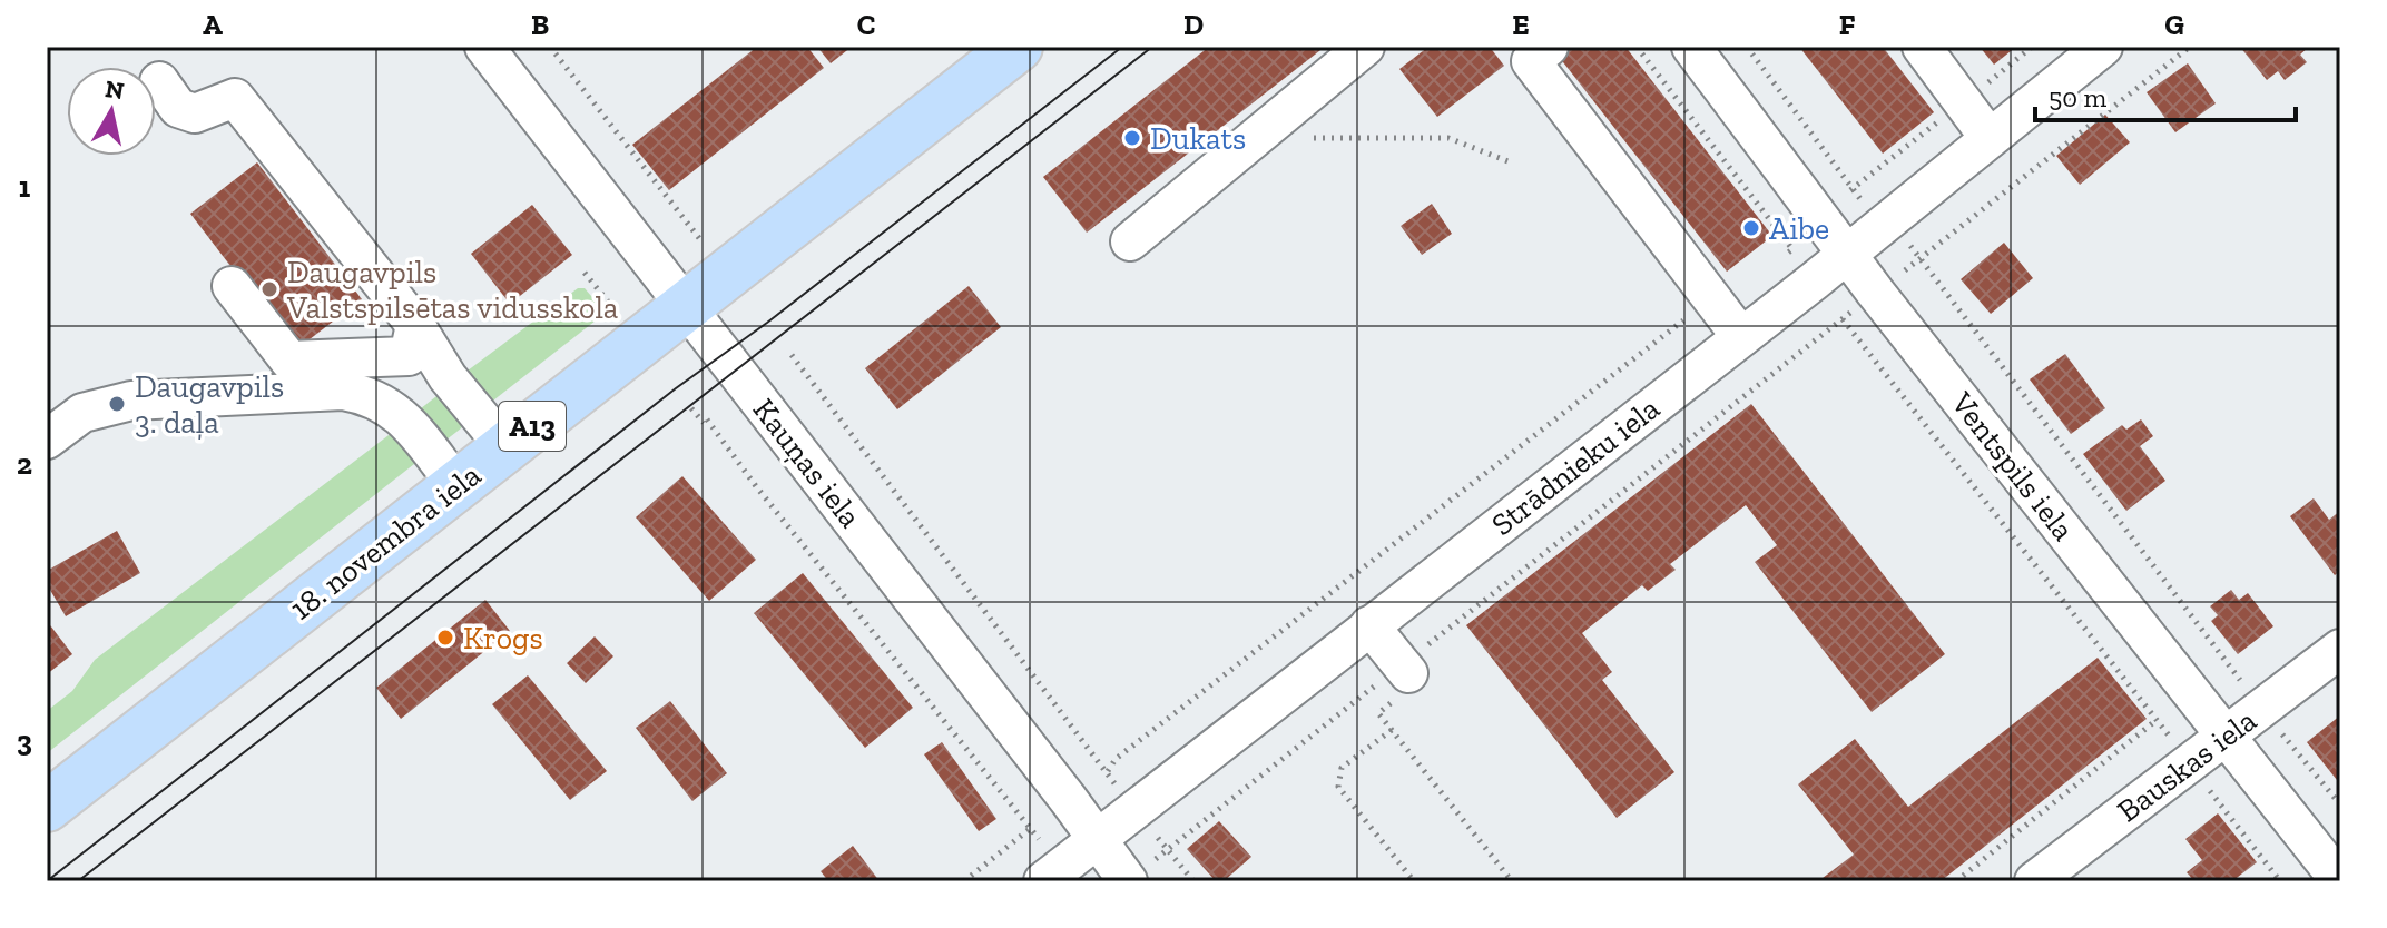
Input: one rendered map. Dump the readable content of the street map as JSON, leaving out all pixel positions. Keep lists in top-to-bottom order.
{
  "streets": {
    "main road": ["A13", "18. novembra iela"],
    "street": [
      "Kauņas iela",
      "Strādnieku iela",
      "Ventspils iela",
      "Bauskas iela"
    ]
  },
  "crossings": [
    ["Kauņas iela", "Strādnieku iela"],
    ["Kauņas iela", "18. novembra iela"],
    ["Strādnieku iela", "Ventspils iela"],
    ["Ventspils iela", "Bauskas iela"]
  ],
  "places": [
    "Dukats",
    "Aibe",
    "Daugavpils Valstspilsētas vidusskola",
    "Daugavpils 3. daļa",
    "Krogs"
  ],
  "scale_bar": "50 m",
  "north": "top",
  "grid": {
    "columns": [
      "A",
      "B",
      "C",
      "D",
      "E",
      "F",
      "G"
    ],
    "rows": ["1", "2", "3"]
  }
}
